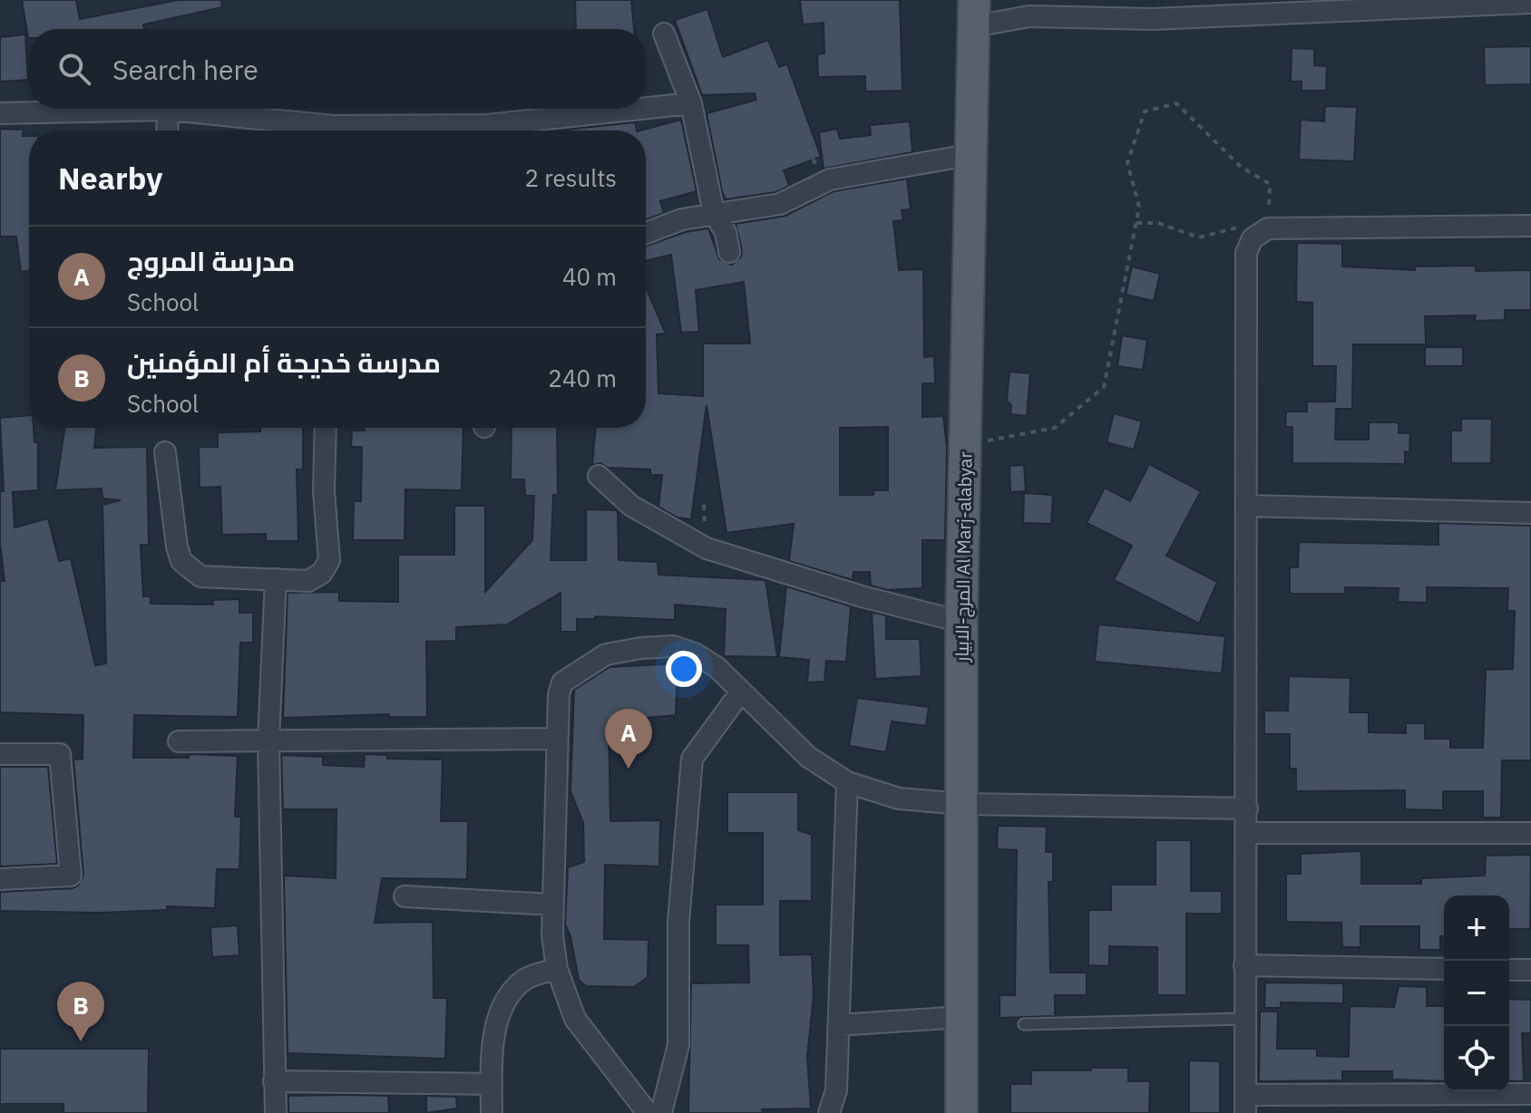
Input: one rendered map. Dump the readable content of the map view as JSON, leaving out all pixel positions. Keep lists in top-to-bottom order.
{
  "streets": {
    "main road": ["المرج-الابيار Al Marj-alabyar"]
  },
  "page": {
    "search": "Search here",
    "heading": ["Nearby", "2 results"],
    "list": [
      {
        "mark": "A",
        "name": "مدرسة المروج",
        "note": "School",
        "value": "40 m"
      },
      {
        "mark": "B",
        "name": "مدرسة خديجة أم المؤمنين",
        "note": "School",
        "value": "240 m"
      }
    ],
    "pins": ["A", "B"],
    "map_buttons": ["+", "−"]
  }
}
